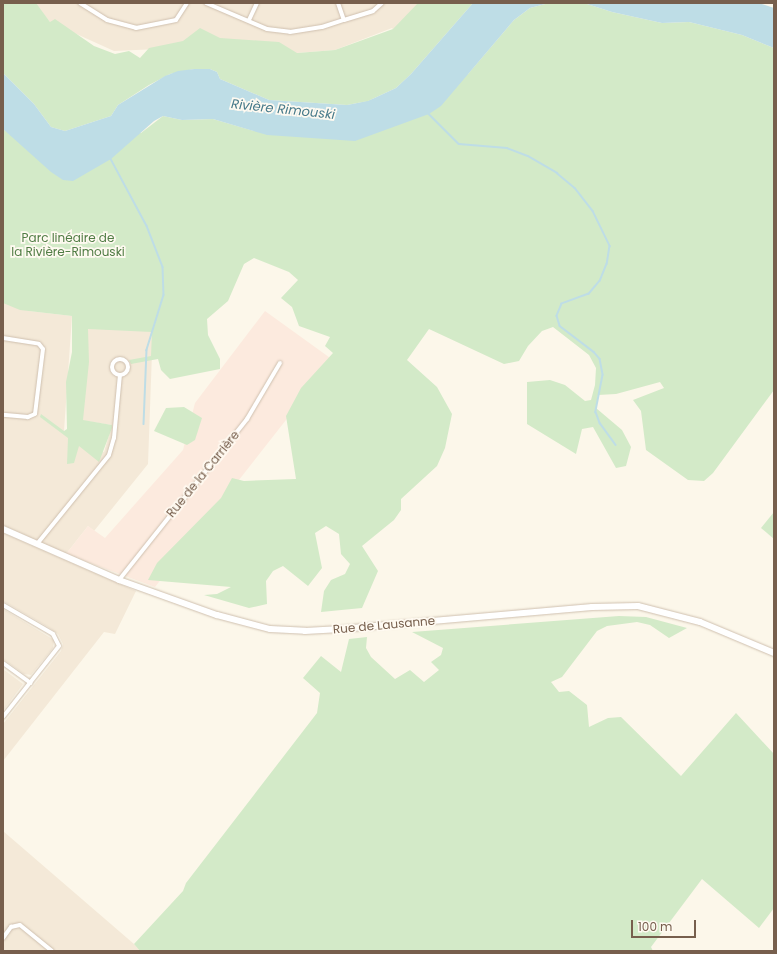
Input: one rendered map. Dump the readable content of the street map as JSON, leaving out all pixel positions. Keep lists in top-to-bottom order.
{
  "streets": {
    "street": ["Rue de la Carrière", "Rue de Lausanne"]
  },
  "crossings": [
    ["Rue de la Carrière", "Rue de Lausanne"]
  ],
  "water": ["Rivière Rimouski"],
  "parks": ["Parc linéaire de la Rivière-Rimouski"],
  "scale_bar": "100 m"
}
